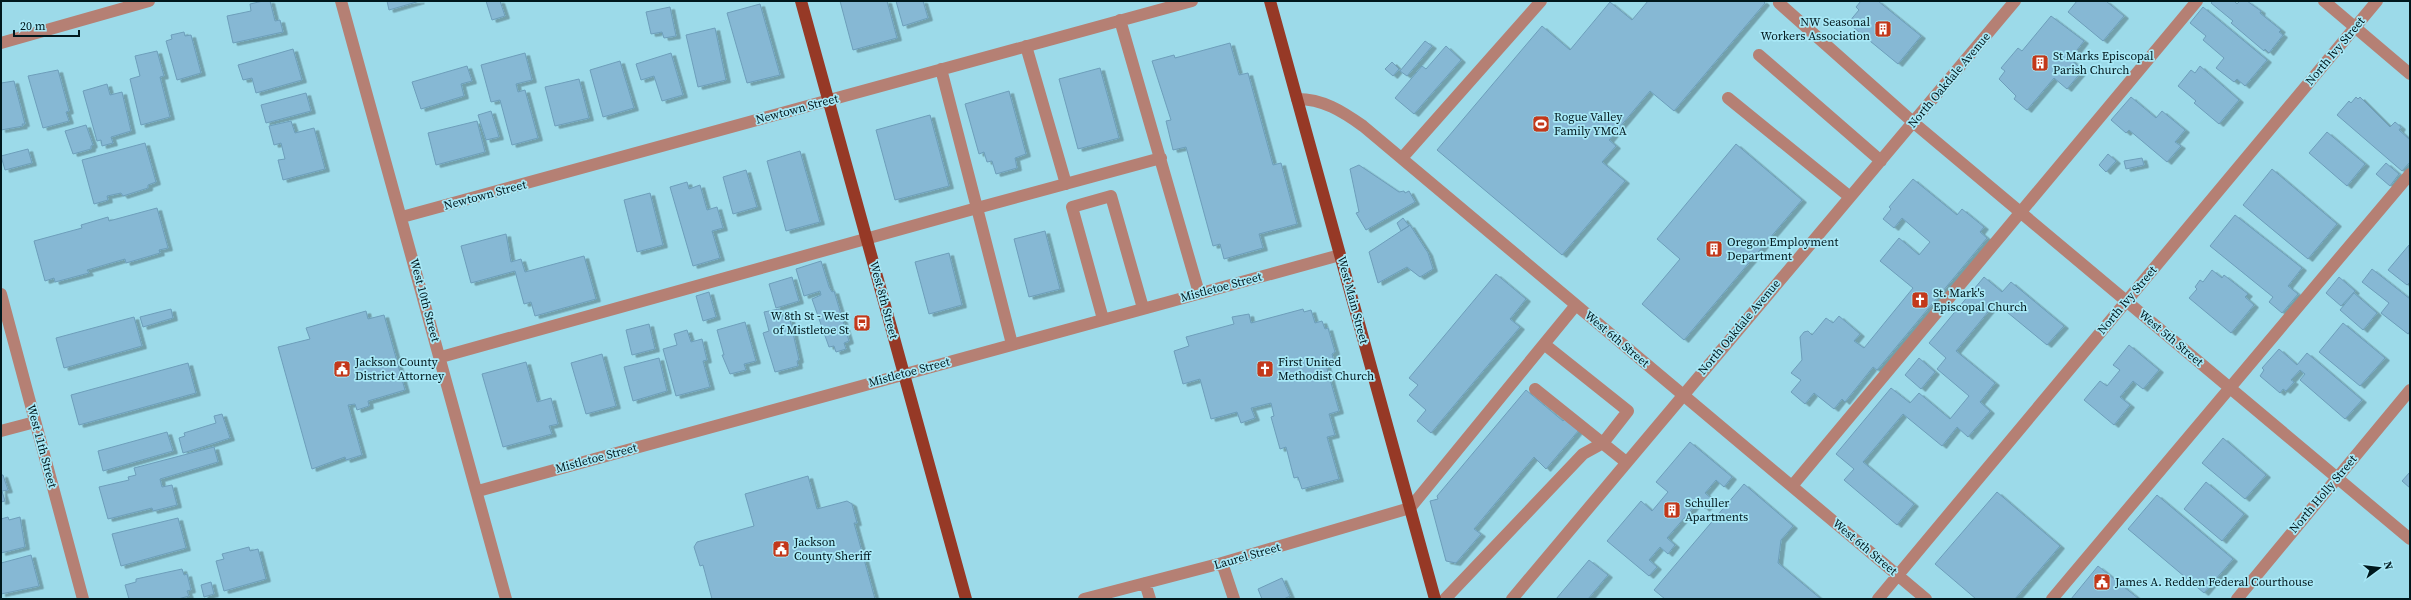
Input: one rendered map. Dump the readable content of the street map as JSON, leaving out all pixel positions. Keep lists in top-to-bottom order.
{
  "streets": {
    "main road": ["West 8th Street", "West Main Street"],
    "street": [
      "North Ivy Street",
      "North Oakdale Avenue",
      "Newtown Street",
      "Mistletoe Street",
      "West 10th Street",
      "West 5th Street",
      "West 6th Street",
      "West 11th Street",
      "North Holly Street",
      "Laurel Street"
    ]
  },
  "crossings": [
    ["North Ivy Street", "West 5th Street"],
    ["North Ivy Street", "West 6th Street"],
    ["North Oakdale Avenue", "West 5th Street"],
    ["North Oakdale Avenue", "West 6th Street"],
    ["Newtown Street", "West 10th Street"],
    ["Newtown Street", "West 8th Street"],
    ["Mistletoe Street", "West 10th Street"],
    ["Mistletoe Street", "West 8th Street"],
    ["Mistletoe Street", "West Main Street"],
    ["West Main Street", "West 6th Street"],
    ["West Main Street", "Laurel Street"],
    ["West 5th Street", "North Holly Street"]
  ],
  "places": {
    "building": [
      "NW Seasonal Workers Association",
      "St Marks Episcopal Parish Church",
      "Oregon Employment Department",
      "Schuller Apartments"
    ],
    "sports": ["Rogue Valley Family YMCA"],
    "church": ["St. Mark's Episcopal Church", "First United Methodist Church"],
    "bus stop": ["W 8th St - West of Mistletoe St"],
    "public building": ["Jackson County District Attorney", "Jackson County Sheriff", "James A. Redden Federal Courthouse"]
  },
  "scale_bar": "20 m",
  "north": "right"
}
